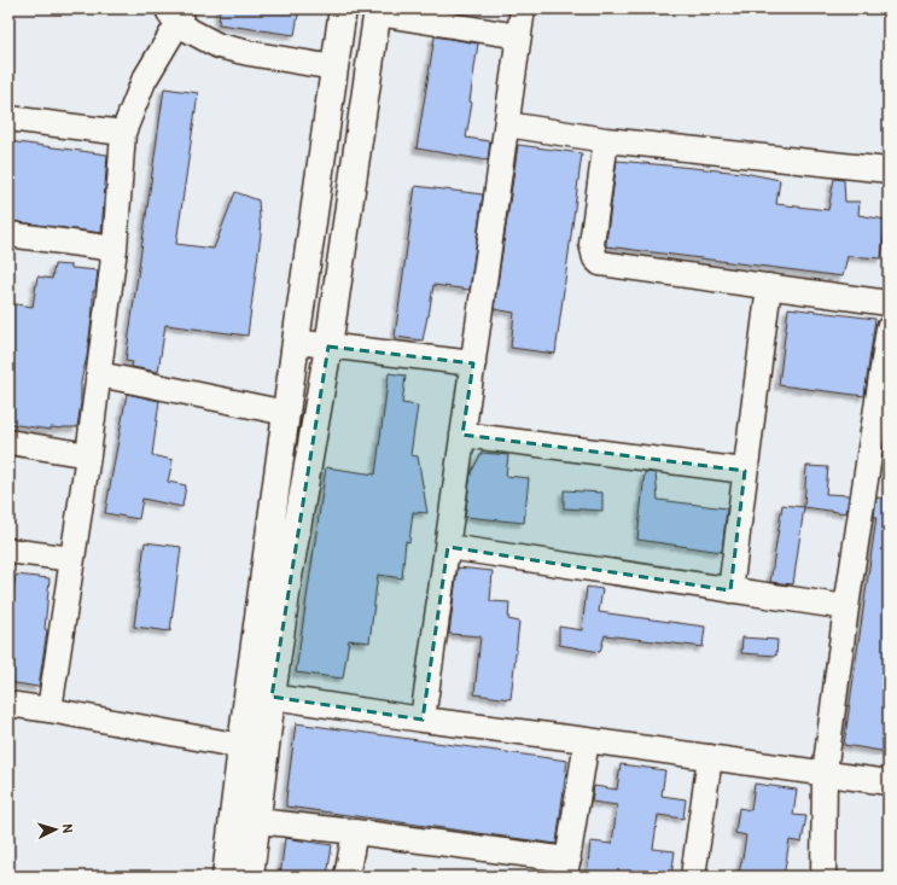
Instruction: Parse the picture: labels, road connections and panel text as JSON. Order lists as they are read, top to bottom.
{
  "north": "right"
}
